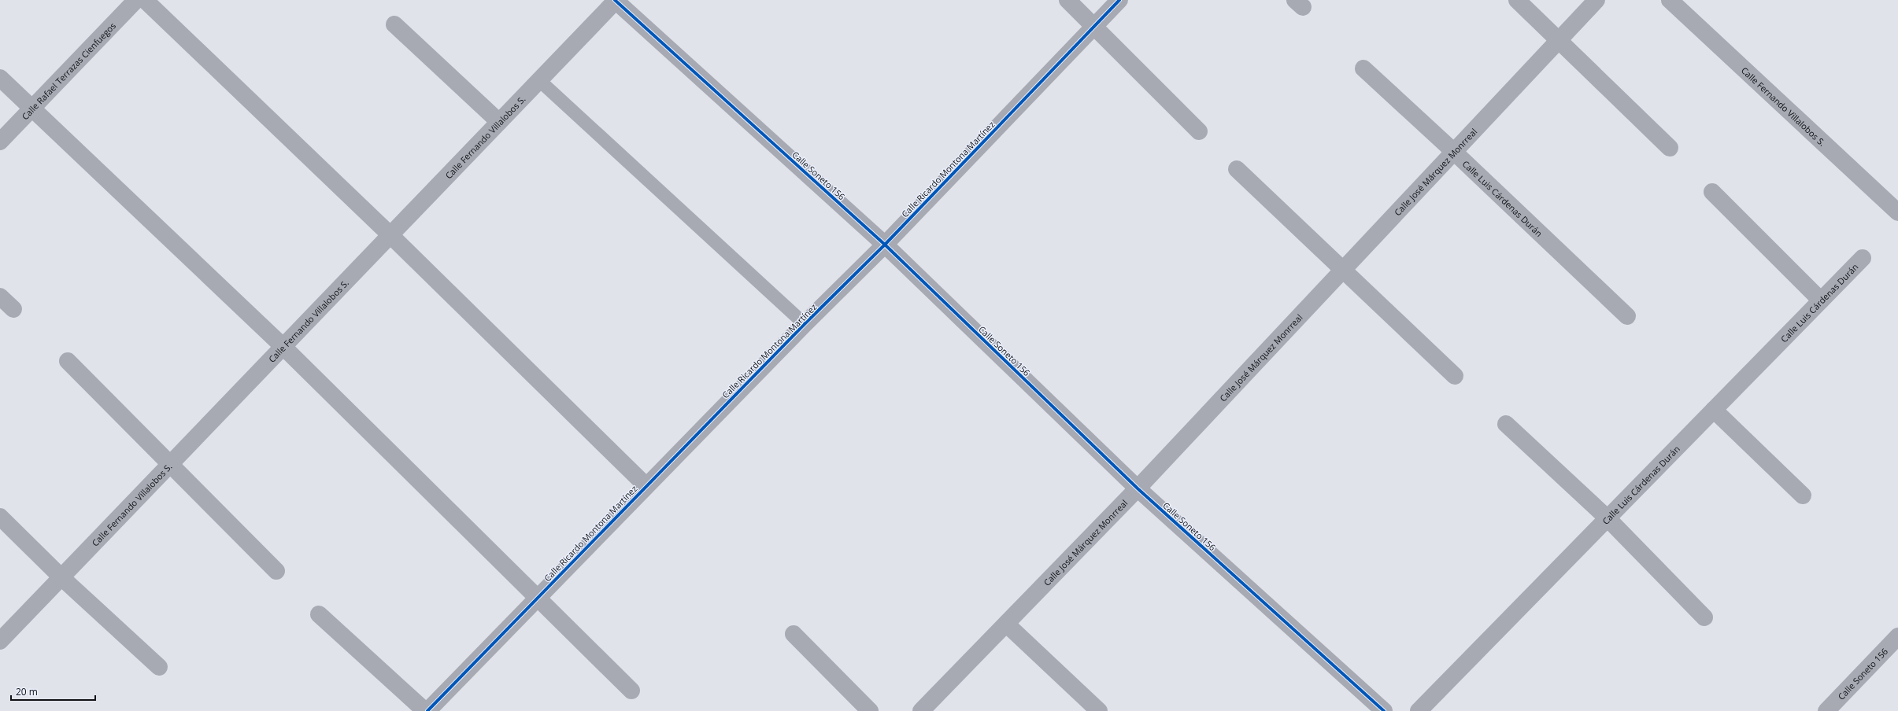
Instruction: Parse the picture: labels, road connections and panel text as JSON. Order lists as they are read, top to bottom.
{
  "streets": {
    "street": [
      "Calle Rafael Terrazas Cienfuegos",
      "Calle Fernando Villalobos S.",
      "Calle Ricardo Montona Martínez",
      "Calle José Márquez Monrreal",
      "Calle Soneto 156",
      "Calle Luis Cárdenas Durán"
    ]
  },
  "crossings": [
    ["Calle Fernando Villalobos S.", "Calle Soneto 156"],
    ["Calle Ricardo Montona Martínez", "Calle Soneto 156"],
    ["Calle José Márquez Monrreal", "Calle Soneto 156"],
    ["Calle José Márquez Monrreal", "Calle Luis Cárdenas Durán"]
  ],
  "scale_bar": "20 m"
}
